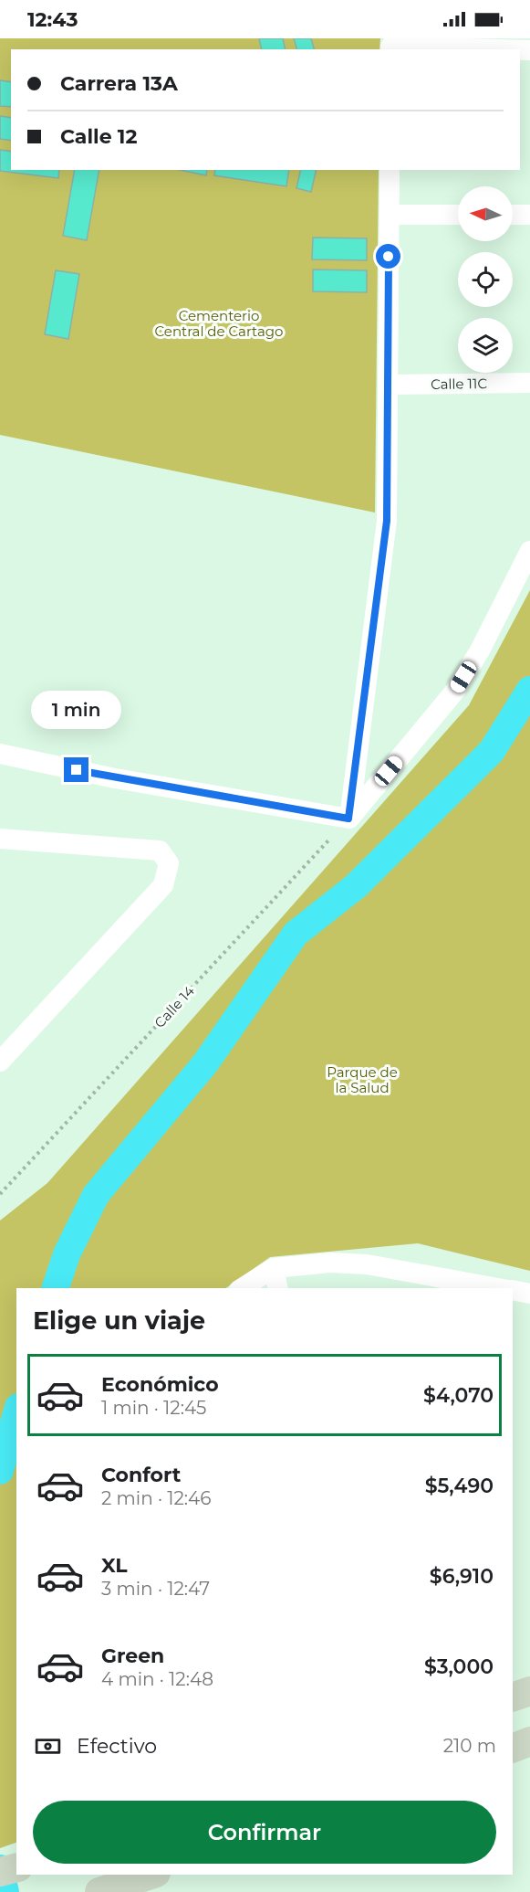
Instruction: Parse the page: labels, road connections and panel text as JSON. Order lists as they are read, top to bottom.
{
  "streets": {
    "street": ["Calle 11C"],
    "path": ["Calle 14"]
  },
  "parks": ["Cementerio Central de Cartago", "Parque de la Salud"],
  "north": "left",
  "page": {
    "status": "12:43",
    "banner": ["Carrera 13A", "Calle 12"],
    "bubble": "1 min",
    "heading": "Elige un viaje",
    "list": [
      {
        "name": "Económico",
        "note": "1 min · 12:45",
        "value": "$4,070"
      },
      {
        "name": "Confort",
        "note": "2 min · 12:46",
        "value": "$5,490"
      },
      {
        "name": "XL",
        "note": "3 min · 12:47",
        "value": "$6,910"
      },
      {
        "name": "Green",
        "note": "4 min · 12:48",
        "value": "$3,000"
      }
    ],
    "pay": ["Efectivo", "210 m"],
    "buttons": "Confirmar"
  }
}
